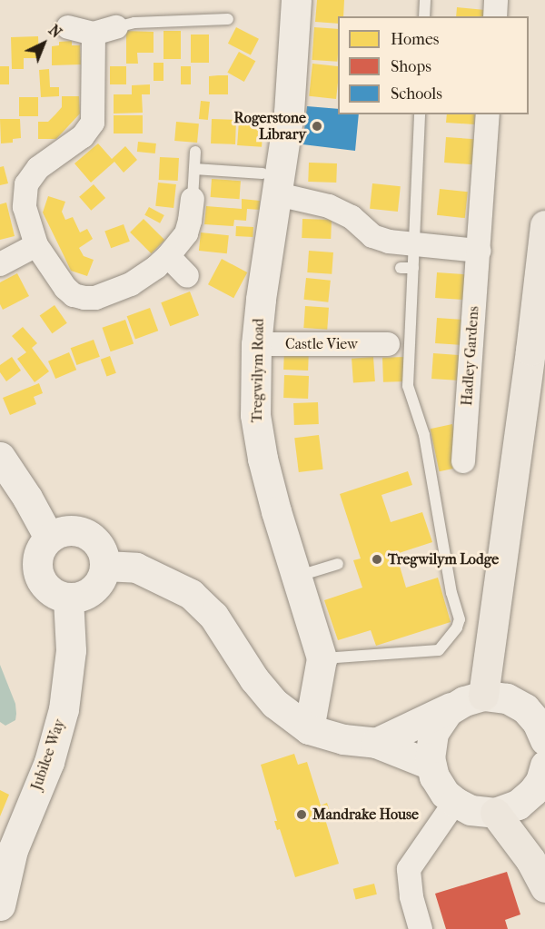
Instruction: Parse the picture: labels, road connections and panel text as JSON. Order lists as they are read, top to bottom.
{
  "streets": {
    "street": [
      "Castle View",
      "Hadley Gardens",
      "Tregwilym Road",
      "Jubilee Way"
    ]
  },
  "crossings": [
    ["Castle View", "Tregwilym Road"]
  ],
  "places": ["Rogerstone Library", "Tregwilym Lodge", "Mandrake House"],
  "legend": ["Homes", "Shops", "Schools"],
  "north": "top right"
}
